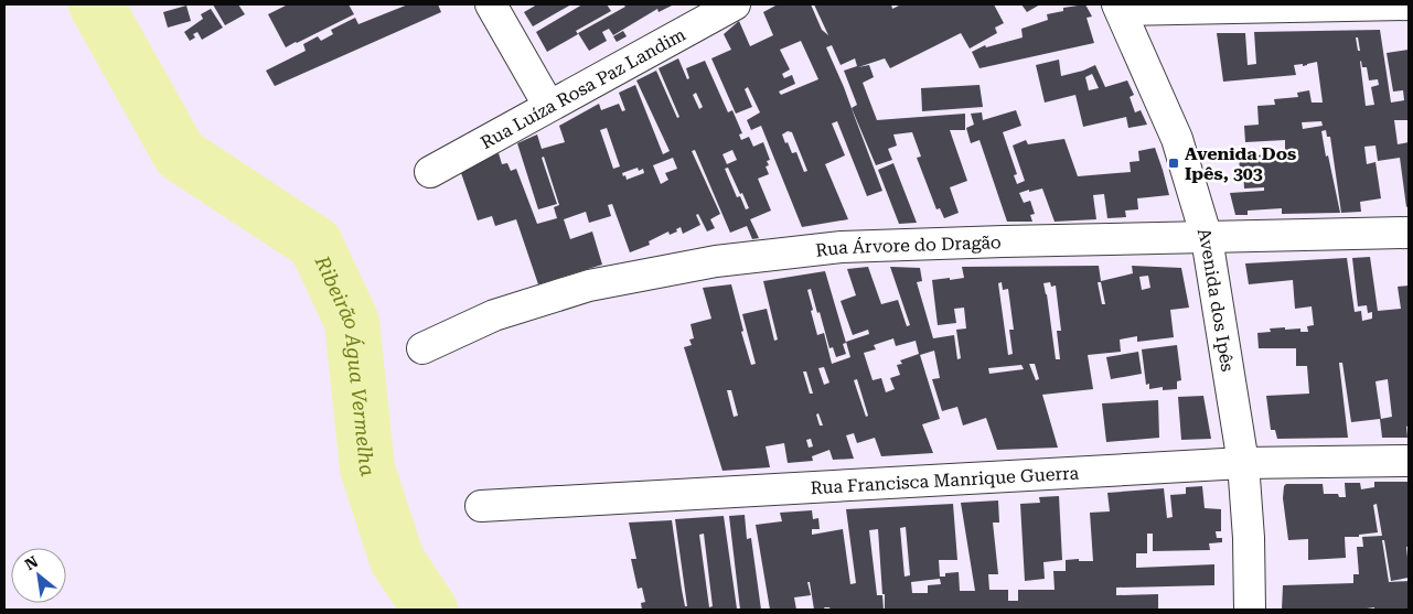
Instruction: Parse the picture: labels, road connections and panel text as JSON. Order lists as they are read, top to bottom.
{
  "streets": {
    "street": [
      "Rua Luíza Rosa Paz Landim",
      "Rua Árvore do Dragão",
      "Avenida dos Ipês",
      "Rua Francisca Manrique Guerra"
    ]
  },
  "crossings": [
    ["Rua Árvore do Dragão", "Avenida dos Ipês"],
    ["Avenida dos Ipês", "Rua Francisca Manrique Guerra"]
  ],
  "water": ["Ribeirão Água Vermelha"],
  "places": {
    "transit": ["Avenida Dos Ipês, 303"]
  },
  "north": "top left"
}
